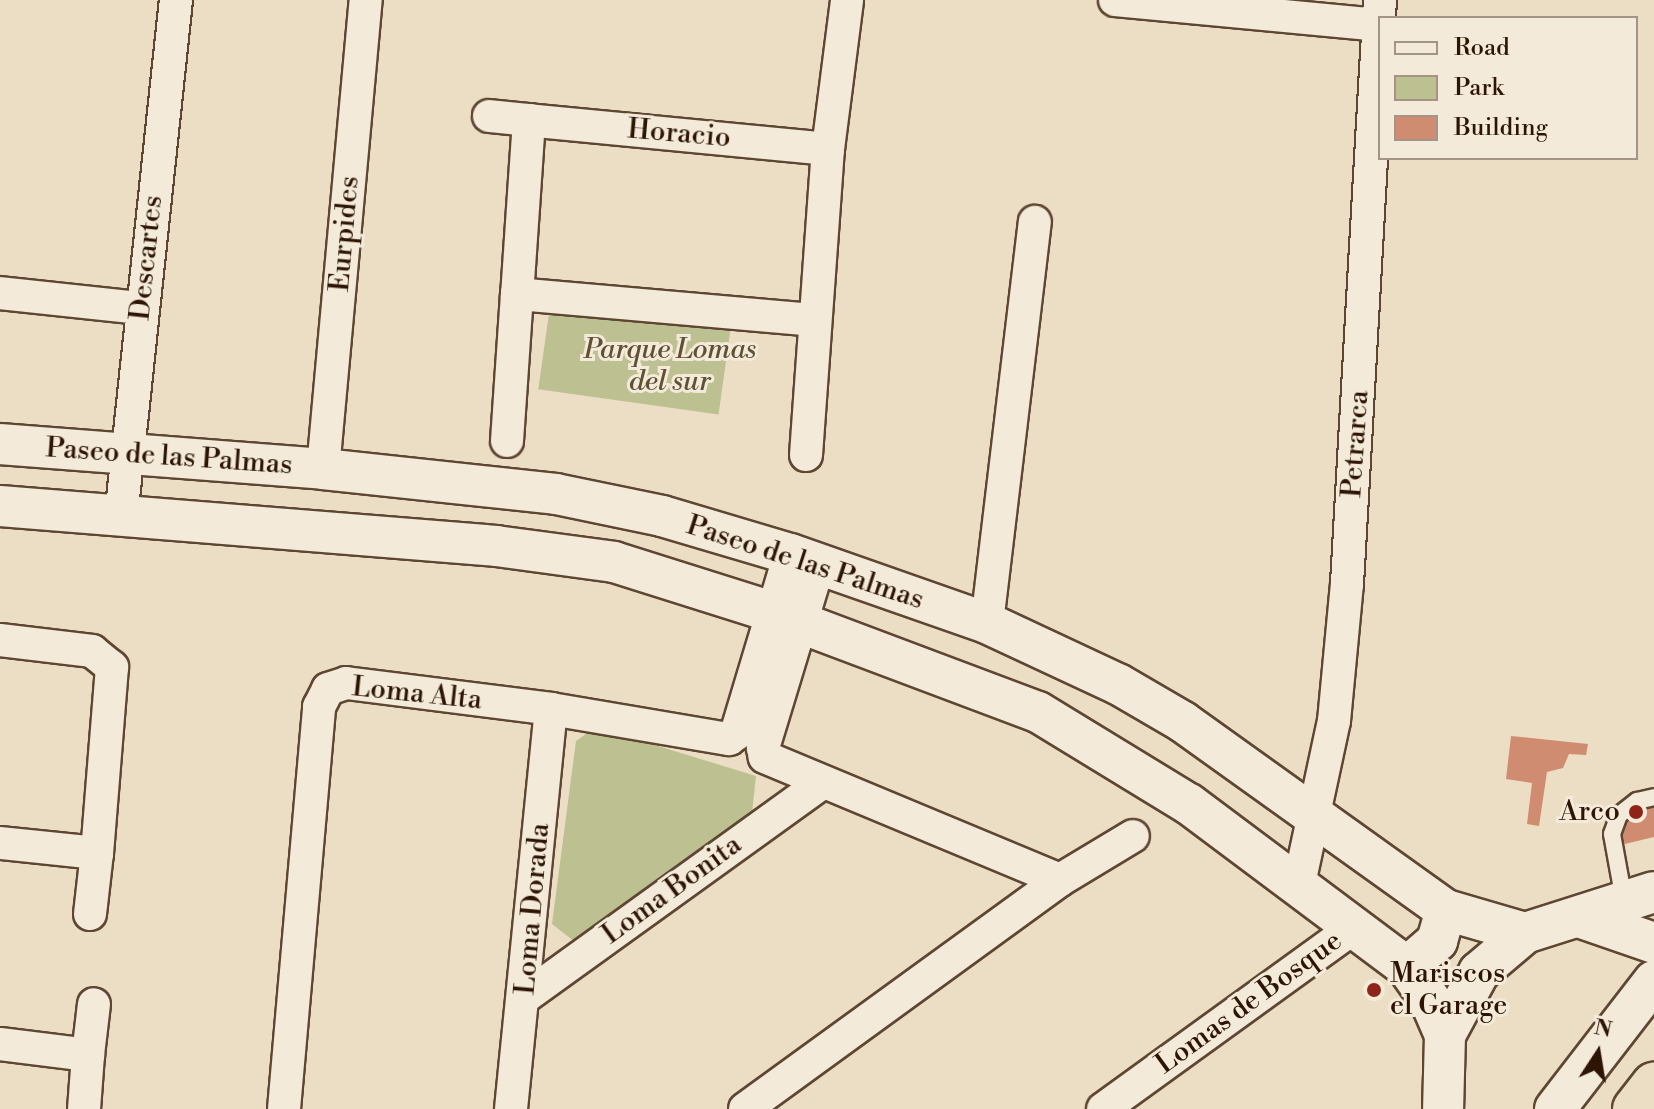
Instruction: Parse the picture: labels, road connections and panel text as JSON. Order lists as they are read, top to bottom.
{
  "streets": {
    "street": [
      "Horacio",
      "Eurpides",
      "Descartes",
      "Petrarca",
      "Paseo de las Palmas",
      "Loma Alta",
      "Loma Bonita",
      "Loma Dorada",
      "Lomas de Bosque"
    ]
  },
  "crossings": [
    ["Eurpides", "Paseo de las Palmas"],
    ["Descartes", "Paseo de las Palmas"],
    ["Petrarca", "Paseo de las Palmas"],
    ["Paseo de las Palmas", "Loma Alta"],
    ["Paseo de las Palmas", "Lomas de Bosque"],
    ["Loma Alta", "Loma Bonita"],
    ["Loma Alta", "Loma Dorada"],
    ["Loma Bonita", "Loma Dorada"]
  ],
  "parks": ["Parque Lomas del sur"],
  "places": ["Arco", "Mariscos el Garage"],
  "legend": ["Road", "Park", "Building"],
  "north": "top"
}
